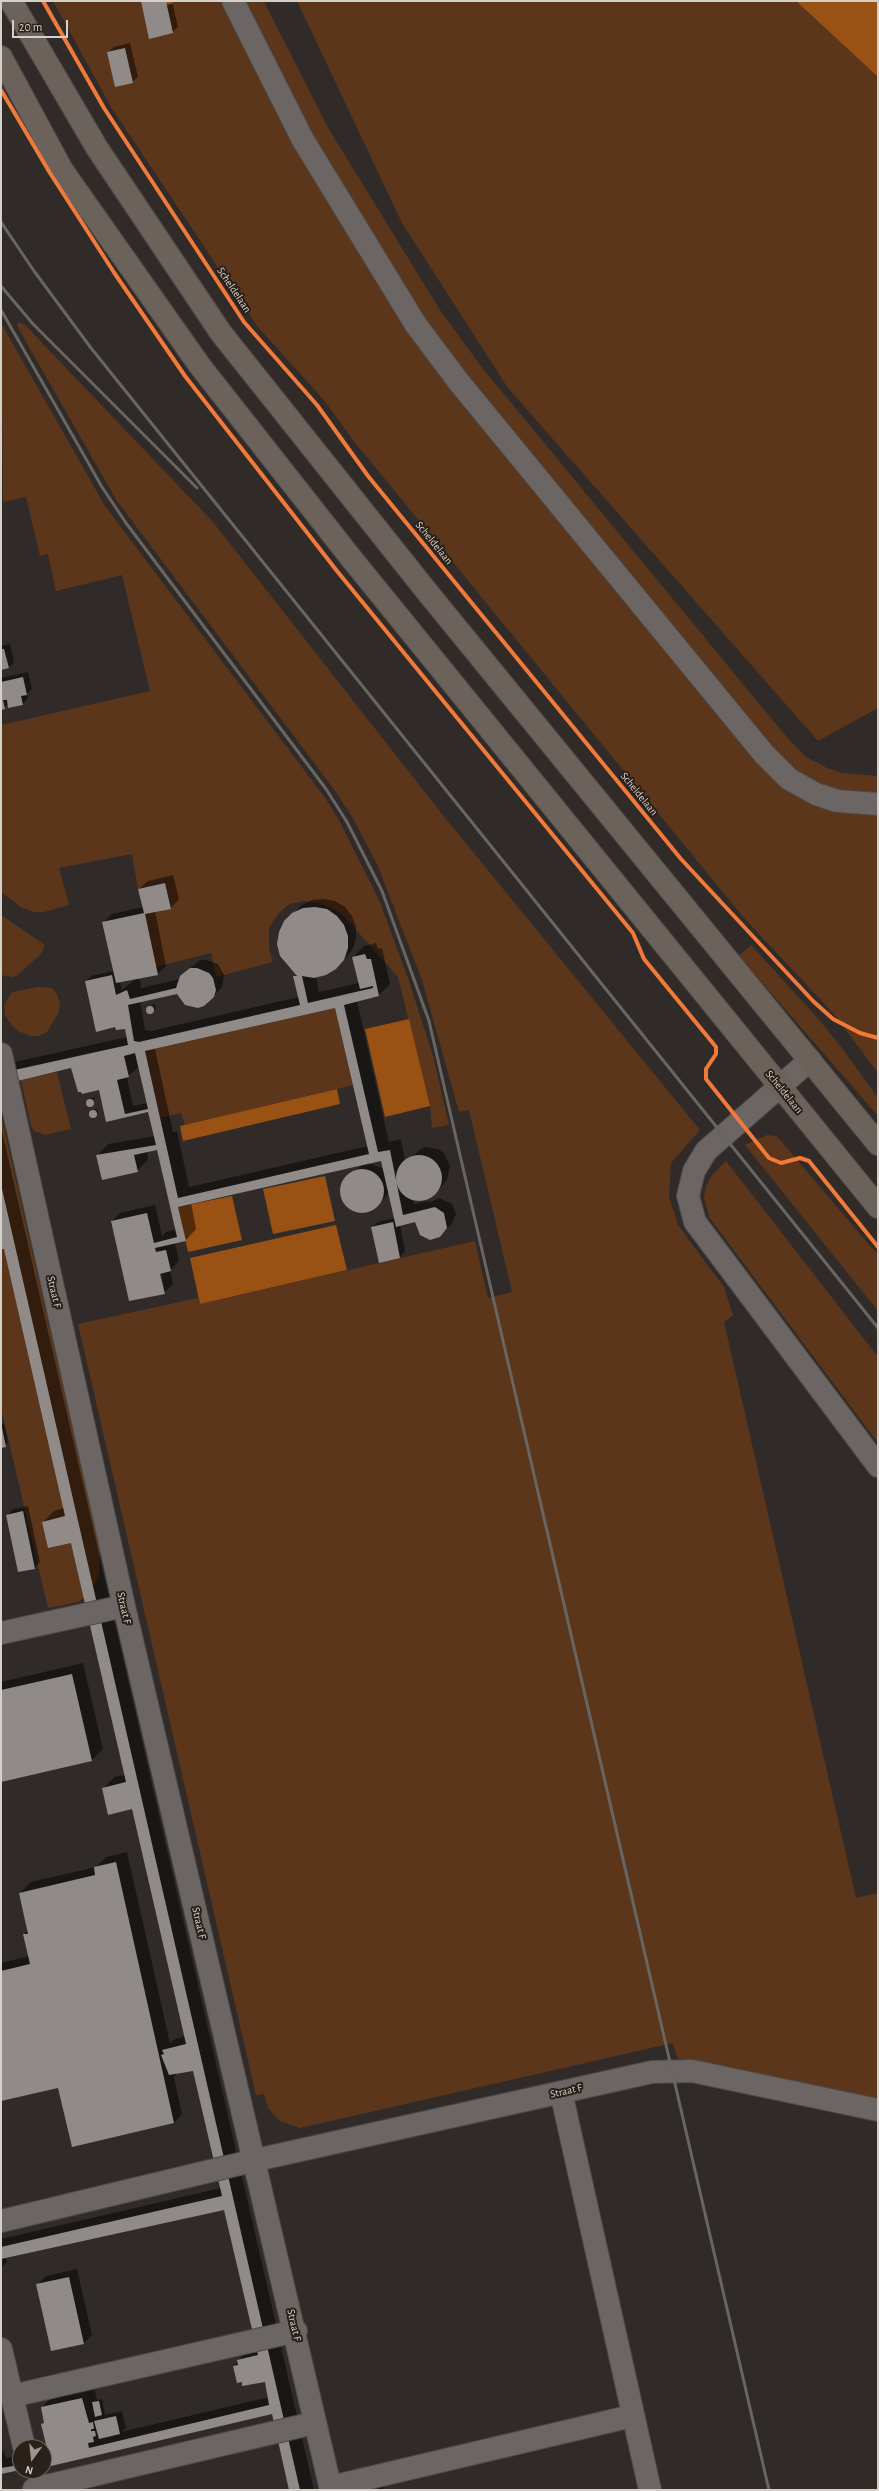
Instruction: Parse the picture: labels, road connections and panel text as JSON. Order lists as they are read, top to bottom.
{
  "streets": {
    "main road": ["Scheldelaan"],
    "street": ["Straat F"]
  },
  "scale_bar": "20 m",
  "north": "bottom"
}
